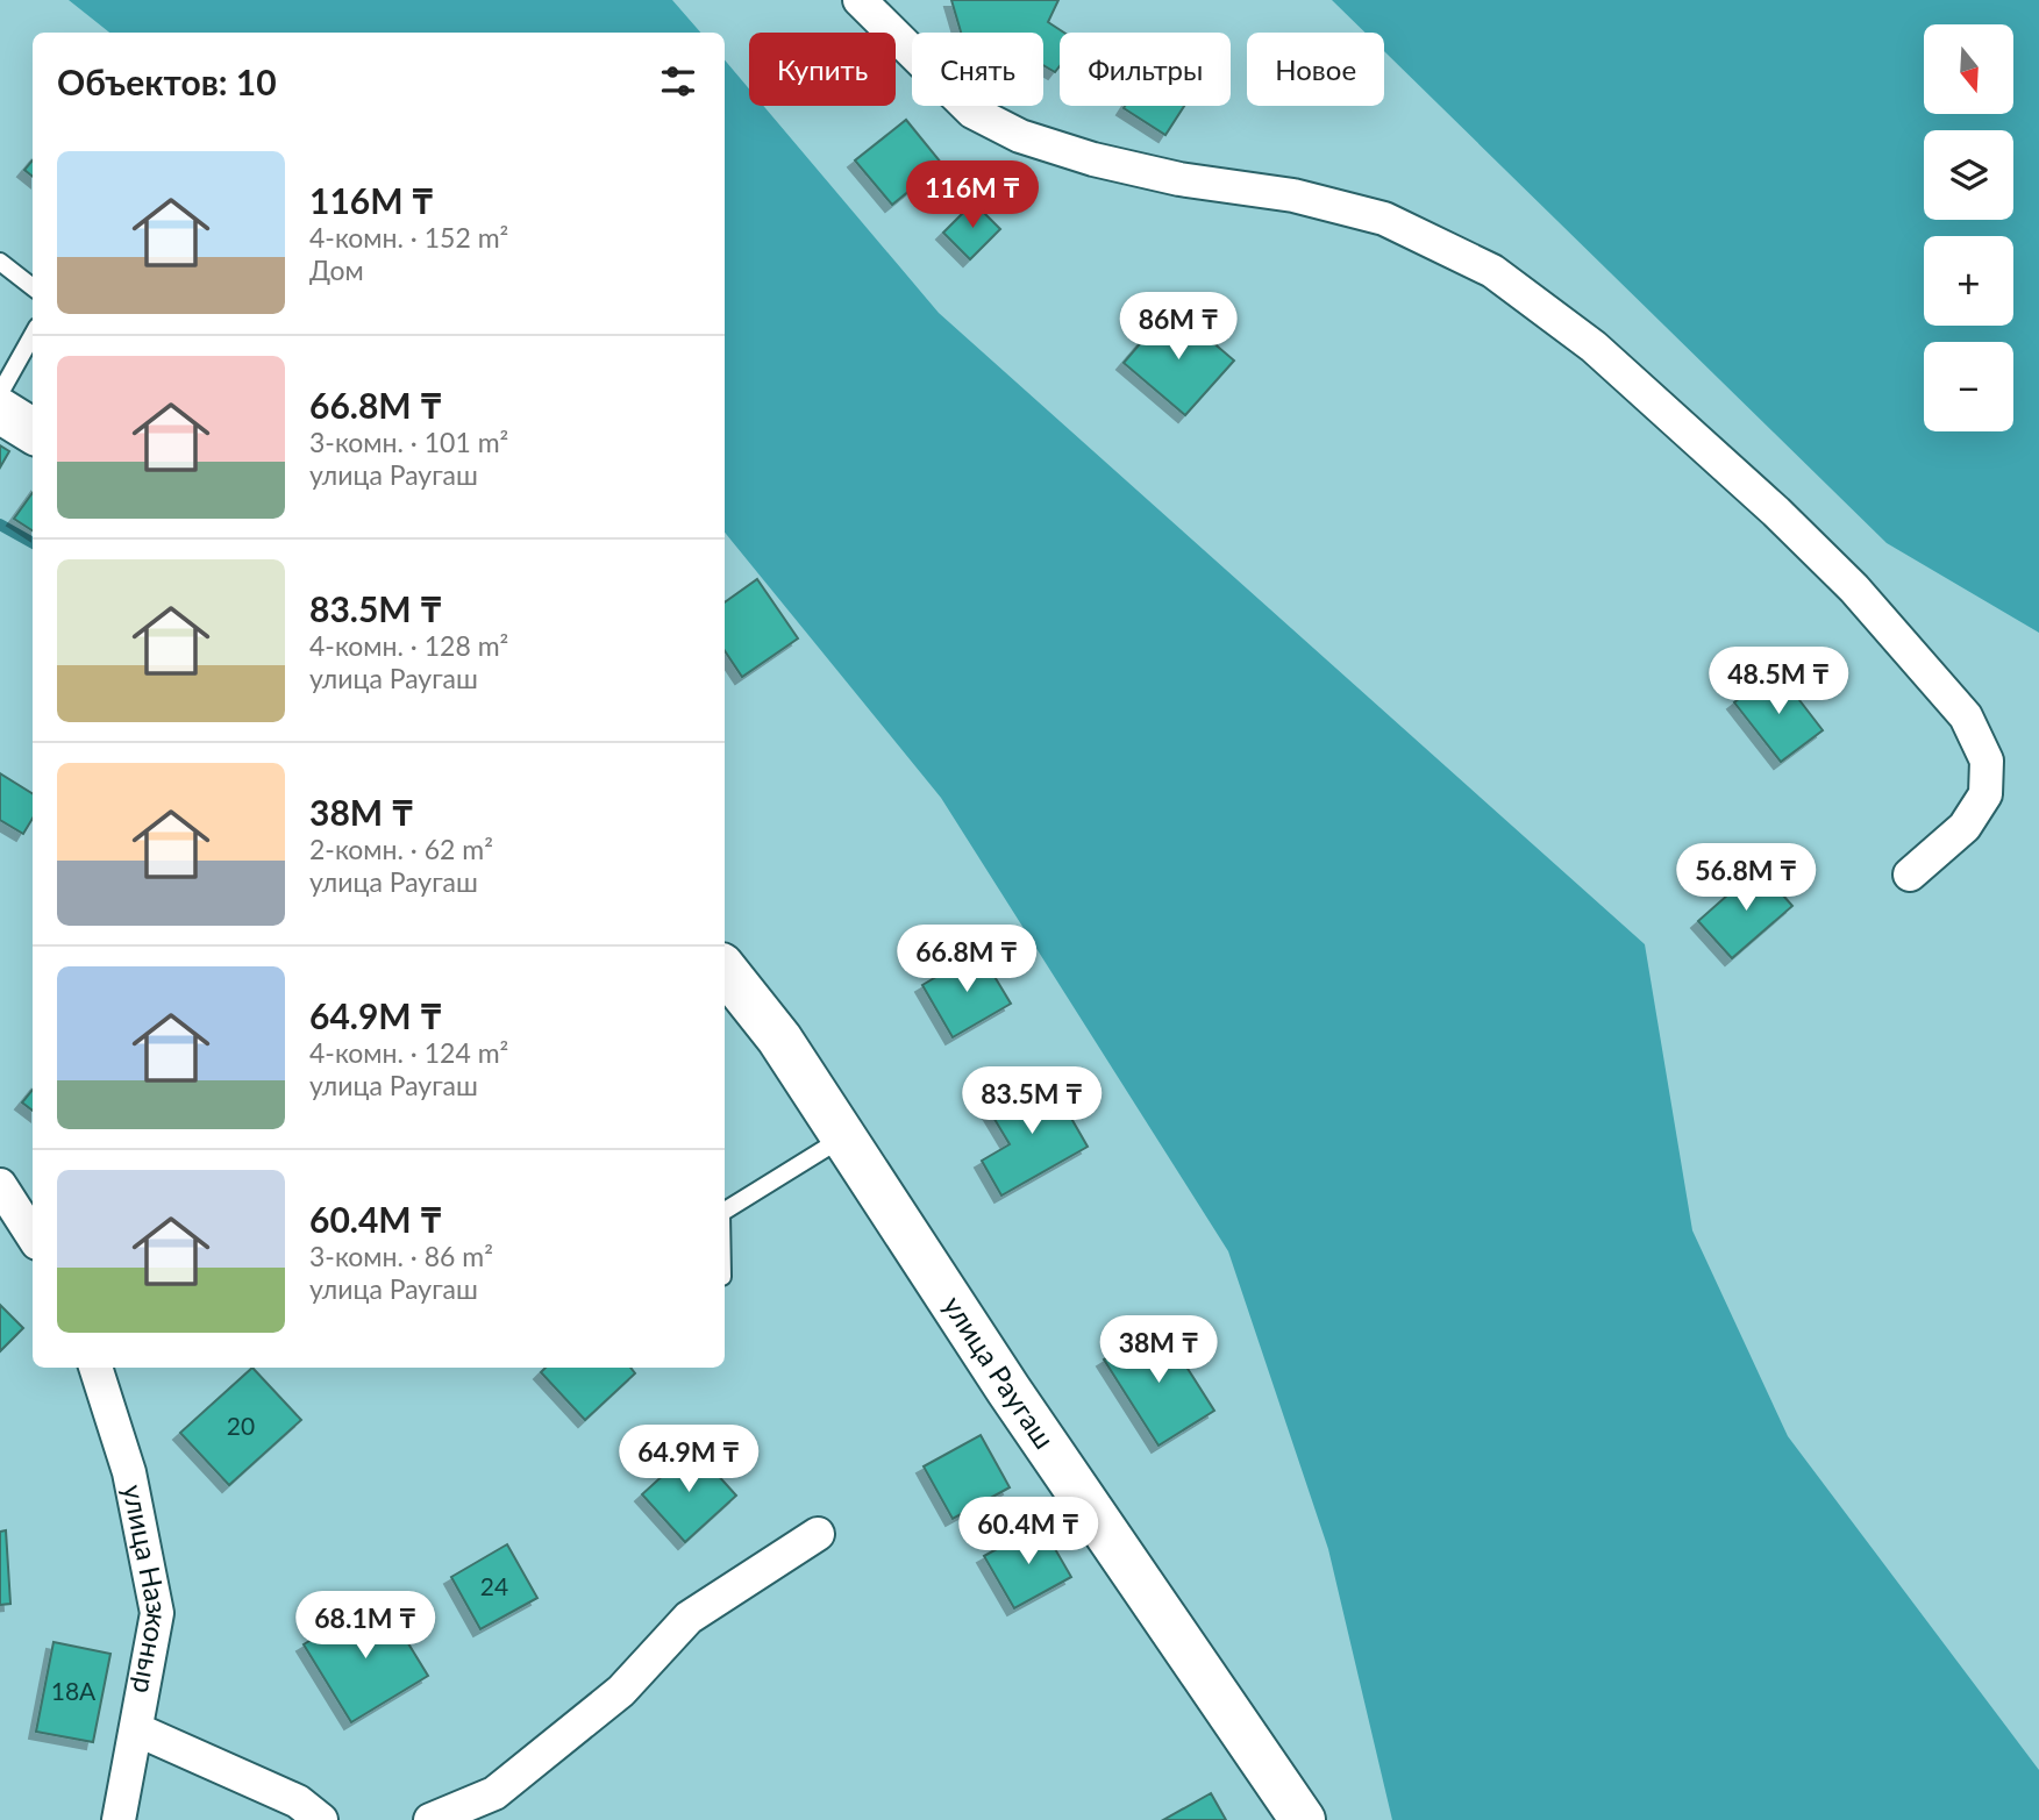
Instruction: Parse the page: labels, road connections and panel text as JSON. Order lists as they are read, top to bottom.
{
  "streets": {
    "street": ["улица Раугаш", "улица Назконыр"]
  },
  "house_numbers": ["20", "24", "18А"],
  "north": "bottom",
  "page": {
    "map_buttons": ["+", "−"],
    "chip": [
      "Купить",
      "Снять",
      "Фильтры",
      "Новое"
    ],
    "heading": "Объектов: 10",
    "list": [
      {
        "name": "116M ₸",
        "note": "4-комн. · 152 m² · Дом"
      },
      {
        "name": "66.8M ₸",
        "note": "3-комн. · 101 m² · улица Раугаш"
      },
      {
        "name": "83.5M ₸",
        "note": "4-комн. · 128 m² · улица Раугаш"
      },
      {
        "name": "38M ₸",
        "note": "2-комн. · 62 m² · улица Раугаш"
      },
      {
        "name": "64.9M ₸",
        "note": "4-комн. · 124 m² · улица Раугаш"
      },
      {
        "name": "60.4M ₸",
        "note": "3-комн. · 86 m² · улица Раугаш"
      }
    ],
    "price": [
      "116M ₸",
      "86M ₸",
      "48.5M ₸",
      "56.8M ₸",
      "66.8M ₸",
      "83.5M ₸",
      "38M ₸",
      "64.9M ₸",
      "60.4M ₸",
      "68.1M ₸"
    ]
  }
}
